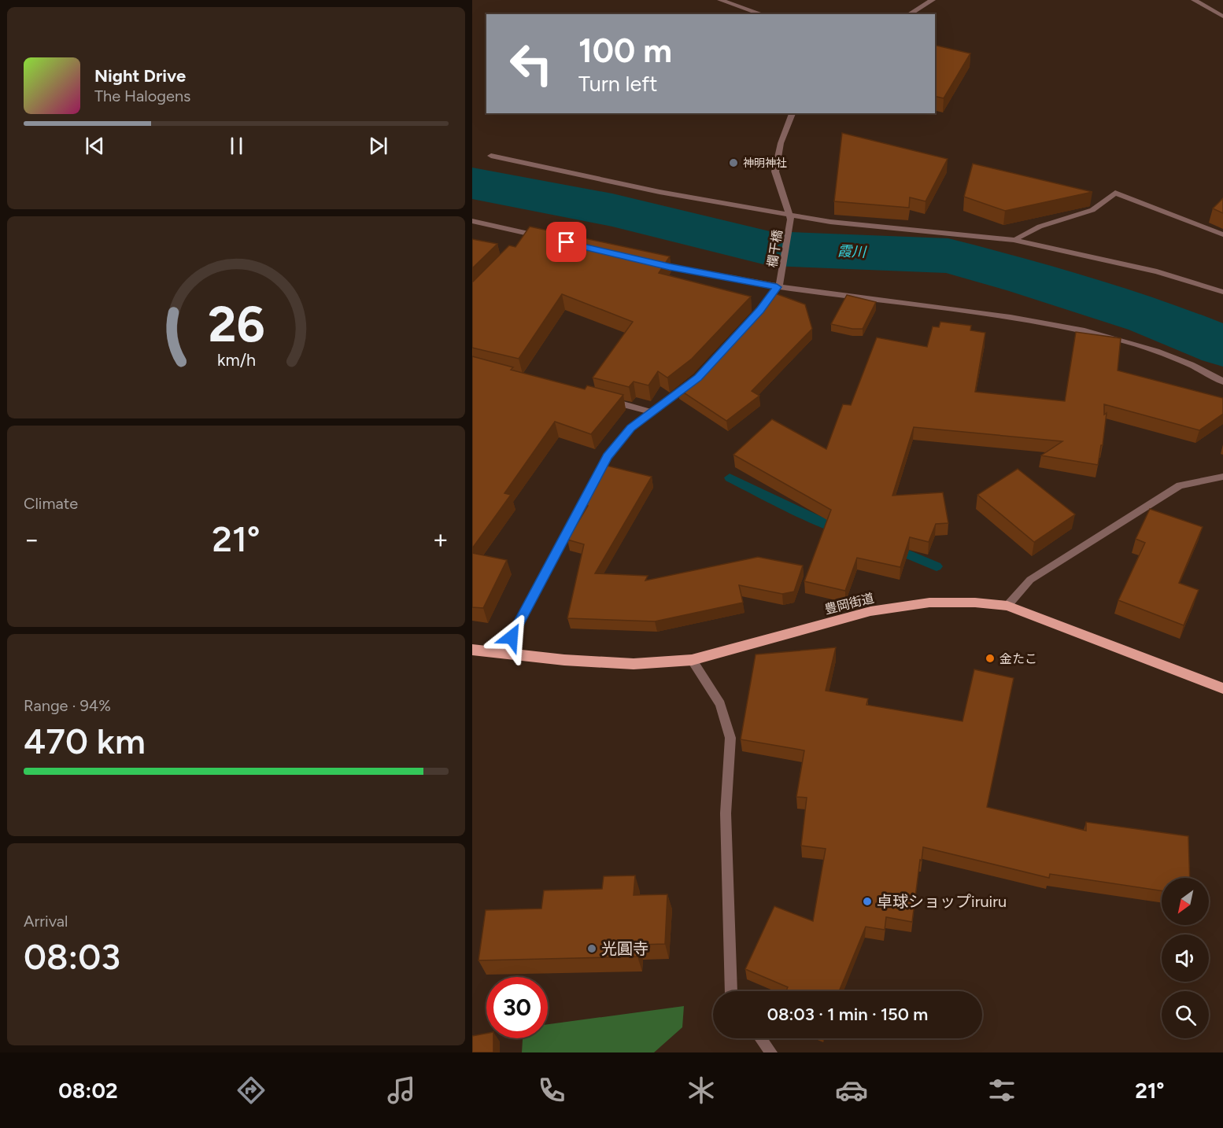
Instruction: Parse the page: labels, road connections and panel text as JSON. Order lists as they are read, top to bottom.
{
  "streets": {
    "main road": ["豊岡街道"],
    "street": ["欄干橋"]
  },
  "water": ["霞川"],
  "places": [
    "神明神社",
    "金たこ",
    "卓球ショップiruiru",
    "光圓寺"
  ],
  "north": "bottom left",
  "page": {
    "turn": ["100 m", "Turn left"],
    "song": ["Night Drive", "The Halogens"],
    "tile": [
      "Climate",
      ["Range · 94%", "470 km"],
      ["Arrival", "08:03"]
    ],
    "heat": ["−", "21°", "+"],
    "limit": "30",
    "trip": "08:03 · 1 min · 150 m",
    "tabs": ["08:02", "21°"],
    "gauge": ["26", "km/h"]
  }
}
